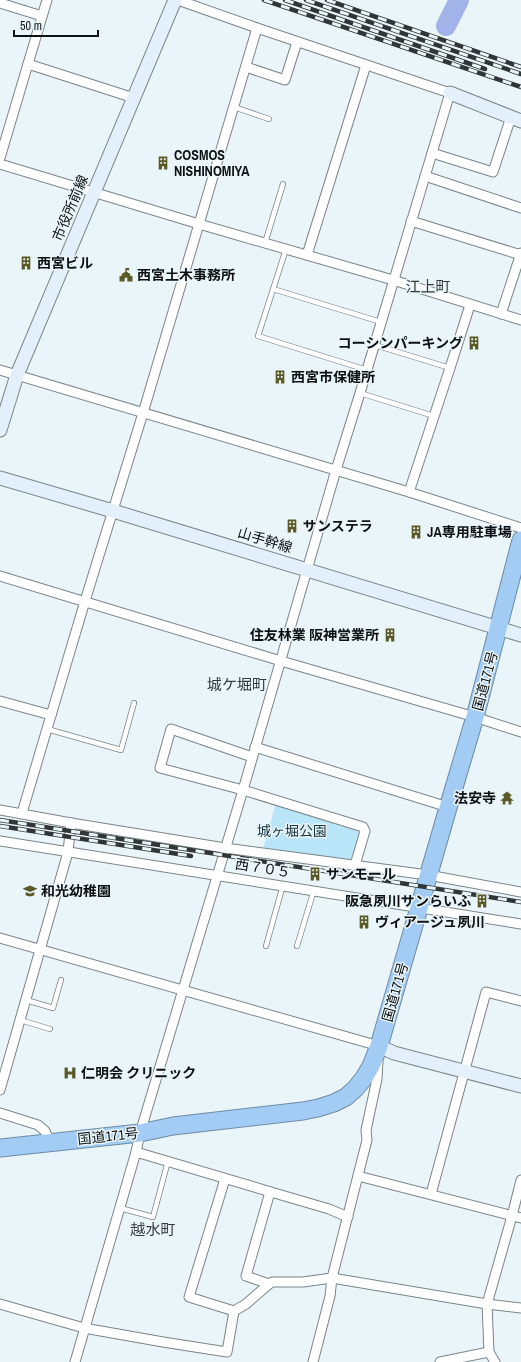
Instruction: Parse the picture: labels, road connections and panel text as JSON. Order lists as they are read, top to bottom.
{
  "streets": {
    "highway": ["国道171号"],
    "street": ["市役所前線", "山手幹線", "西７０５"]
  },
  "crossings": [
    ["山手幹線", "国道171号"],
    ["国道171号", "西７０５"]
  ],
  "districts": ["江上町", "城ケ堀町", "越水町"],
  "parks": ["城ヶ堀公園"],
  "places": {
    "building": [
      "COSMOS NISHINOMIYA",
      "西宮ビル",
      "コーシンパーキング",
      "西宮市保健所",
      "サンステラ",
      "JA専用駐車場",
      "住友林業 阪神営業所",
      "サンモール",
      "阪急夙川サンらいふ",
      "ヴィアージュ夙川"
    ],
    "public building": ["西宮土木事務所"],
    "temple": ["法安寺"],
    "school or university": ["和光幼稚園"],
    "hospital": ["仁明会 クリニック"]
  },
  "scale_bar": "50 m"
}
